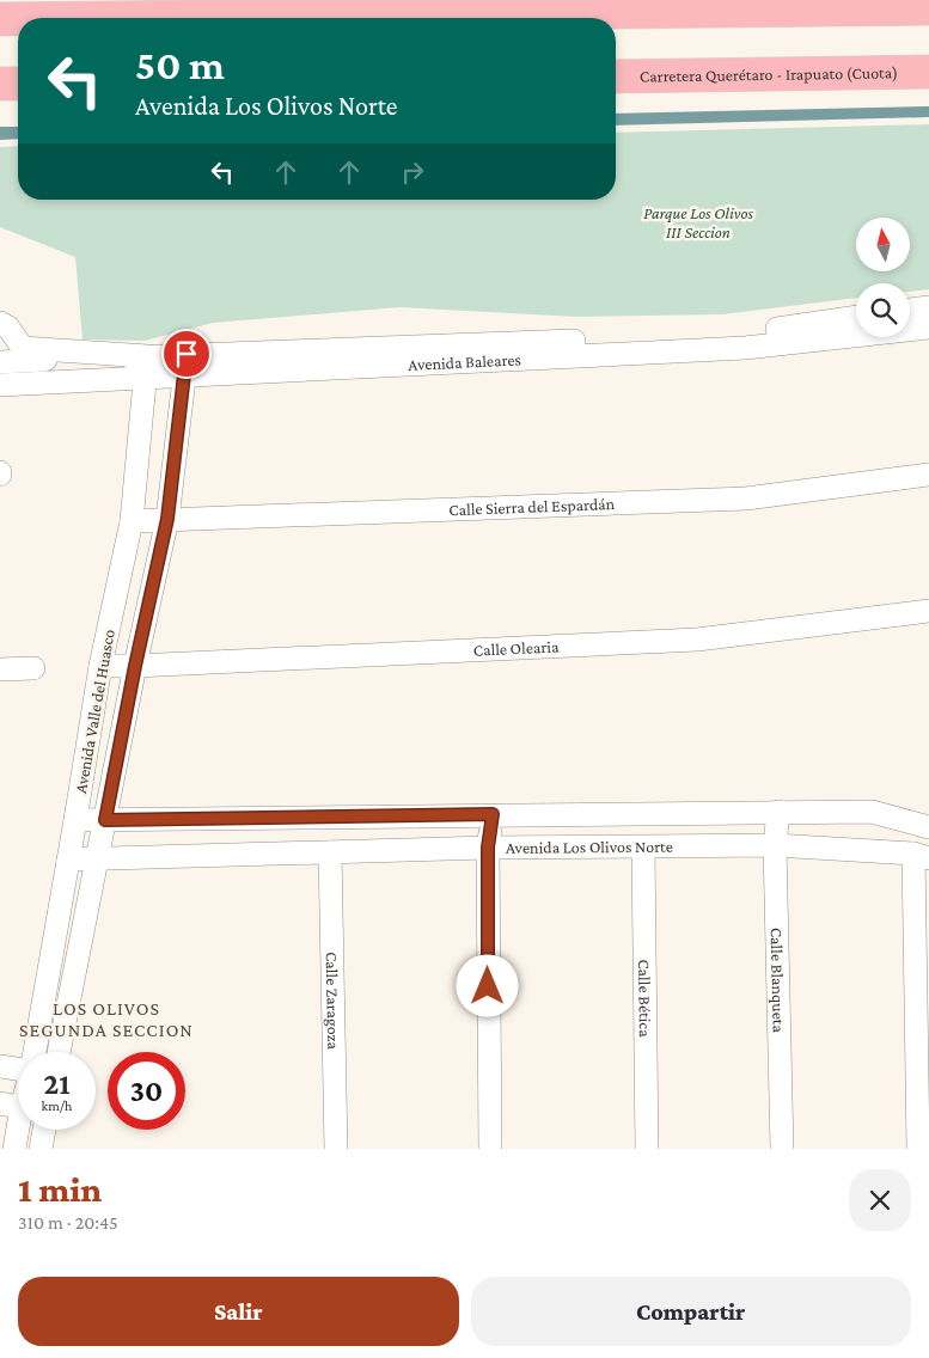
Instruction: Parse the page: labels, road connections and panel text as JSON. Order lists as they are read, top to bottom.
{
  "streets": {
    "highway": ["Carretera Querétaro - Irapuato (Cuota)"],
    "street": [
      "Avenida Baleares",
      "Calle Sierra del Espardán",
      "Calle Olearia",
      "Avenida Valle del Huasco",
      "Avenida Los Olivos Norte",
      "Calle Blanqueta",
      "Calle Bética",
      "Calle Zaragoza"
    ]
  },
  "crossings": [
    ["Avenida Baleares", "Avenida Valle del Huasco"],
    ["Calle Sierra del Espardán", "Avenida Valle del Huasco"],
    ["Calle Olearia", "Avenida Valle del Huasco"],
    ["Avenida Valle del Huasco", "Avenida Los Olivos Norte"],
    ["Avenida Los Olivos Norte", "Calle Blanqueta"],
    ["Avenida Los Olivos Norte", "Calle Bética"],
    ["Avenida Los Olivos Norte", "Calle Zaragoza"]
  ],
  "districts": ["LOS OLIVOS SEGUNDA SECCION"],
  "parks": ["Parque Los Olivos III Seccion"],
  "north": "top",
  "page": {
    "turn": ["50 m", "Avenida Los Olivos Norte"],
    "speed": "21 km/h",
    "limit": "30",
    "heading": ["1 min", "310 m · 20:45"],
    "buttons": ["Salir", "Compartir"]
  }
}
